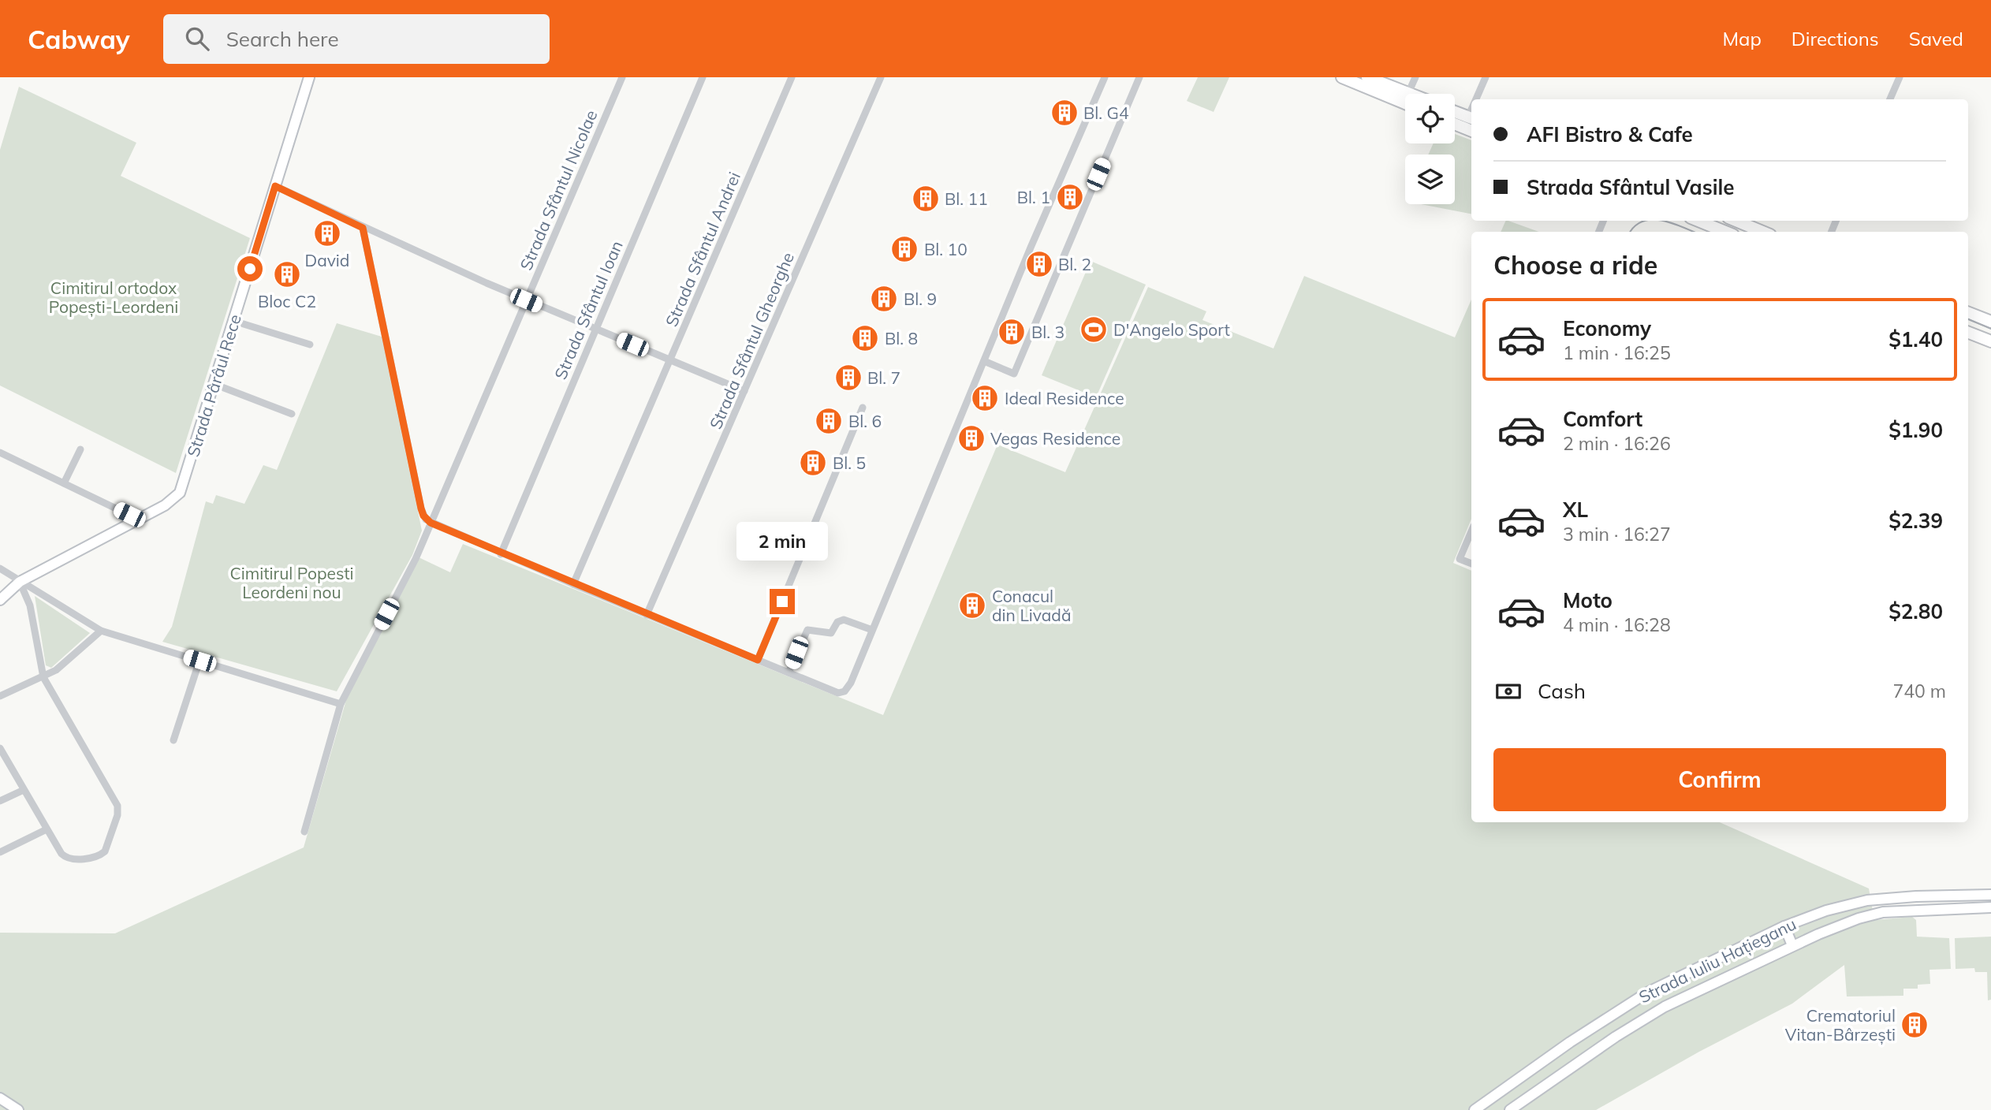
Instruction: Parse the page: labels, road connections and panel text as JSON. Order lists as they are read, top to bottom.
{
  "streets": {
    "main road": ["Strada Pârâul Rece", "Strada Iuliu Hațieganu"],
    "street": [
      "Strada Sfântul Nicolae",
      "Strada Sfântul Andrei",
      "Strada Sfântul Ioan",
      "Strada Sfântul Gheorghe"
    ]
  },
  "parks": ["Cimitirul ortodox Popești-Leordeni", "Cimitirul Popesti Leordeni nou"],
  "places": {
    "building": [
      "Bl. G4",
      "Bl. 1",
      "Bl. 11",
      "David",
      "Bl. 10",
      "Bl. 2",
      "Bloc C2",
      "Bl. 9",
      "Bl. 3",
      "Bl. 8",
      "Bl. 7",
      "Ideal Residence",
      "Bl. 6",
      "Vegas Residence",
      "Bl. 5",
      "Conacul din Livadă",
      "Crematoriul Vitan-Bârzești"
    ],
    "sports": ["D'Angelo Sport"]
  },
  "page": {
    "header": "Cabway",
    "search": "Search here",
    "nav": ["Map", "Directions", "Saved"],
    "banner": ["AFI Bistro & Cafe", "Strada Sfântul Vasile"],
    "heading": "Choose a ride",
    "list": [
      {
        "name": "Economy",
        "note": "1 min · 16:25",
        "value": "$1.40"
      },
      {
        "name": "Comfort",
        "note": "2 min · 16:26",
        "value": "$1.90"
      },
      {
        "name": "XL",
        "note": "3 min · 16:27",
        "value": "$2.39"
      },
      {
        "name": "Moto",
        "note": "4 min · 16:28",
        "value": "$2.80"
      }
    ],
    "bubble": "2 min",
    "pay": ["Cash", "740 m"],
    "buttons": "Confirm"
  }
}
